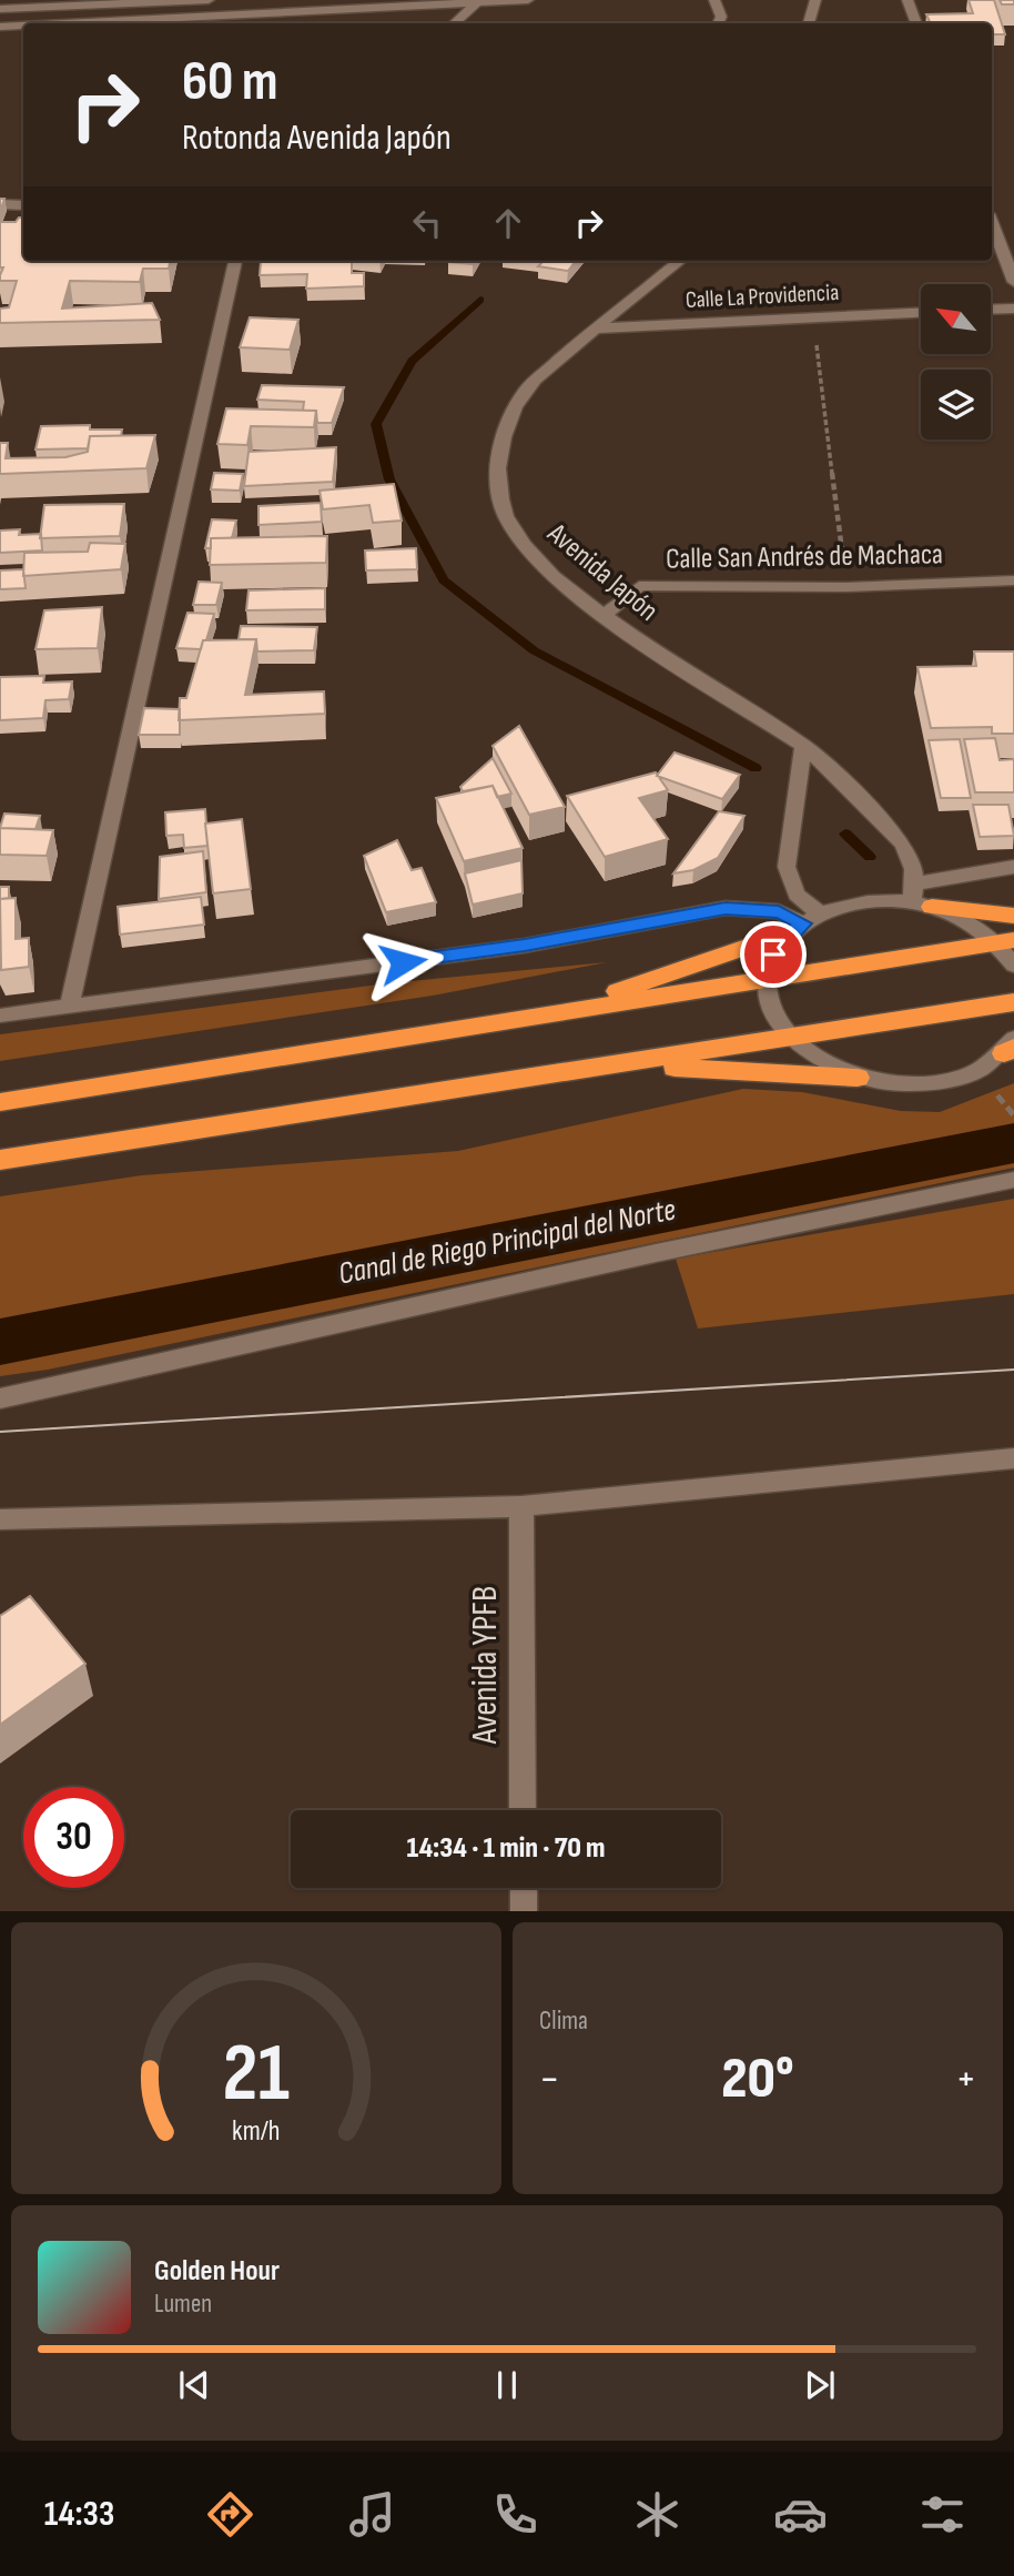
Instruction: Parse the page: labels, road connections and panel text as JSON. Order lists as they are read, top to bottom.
{
  "streets": {
    "street": [
      "Calle La Providencia",
      "Calle San Andrés de Machaca",
      "Avenida Japón",
      "Avenida YPFB"
    ]
  },
  "crossings": [
    ["Calle La Providencia", "Avenida Japón"],
    ["Calle San Andrés de Machaca", "Avenida Japón"]
  ],
  "water": ["Canal de Riego Principal del Norte"],
  "north": "top left",
  "page": {
    "turn": ["60 m", "Rotonda Avenida Japón"],
    "limit": "30",
    "trip": "14:34 · 1 min · 70 m",
    "tile": "Clima",
    "heat": ["−", "20°", "+"],
    "song": ["Golden Hour", "Lumen"],
    "tabs": "14:33",
    "gauge": ["21", "km/h"]
  }
}
